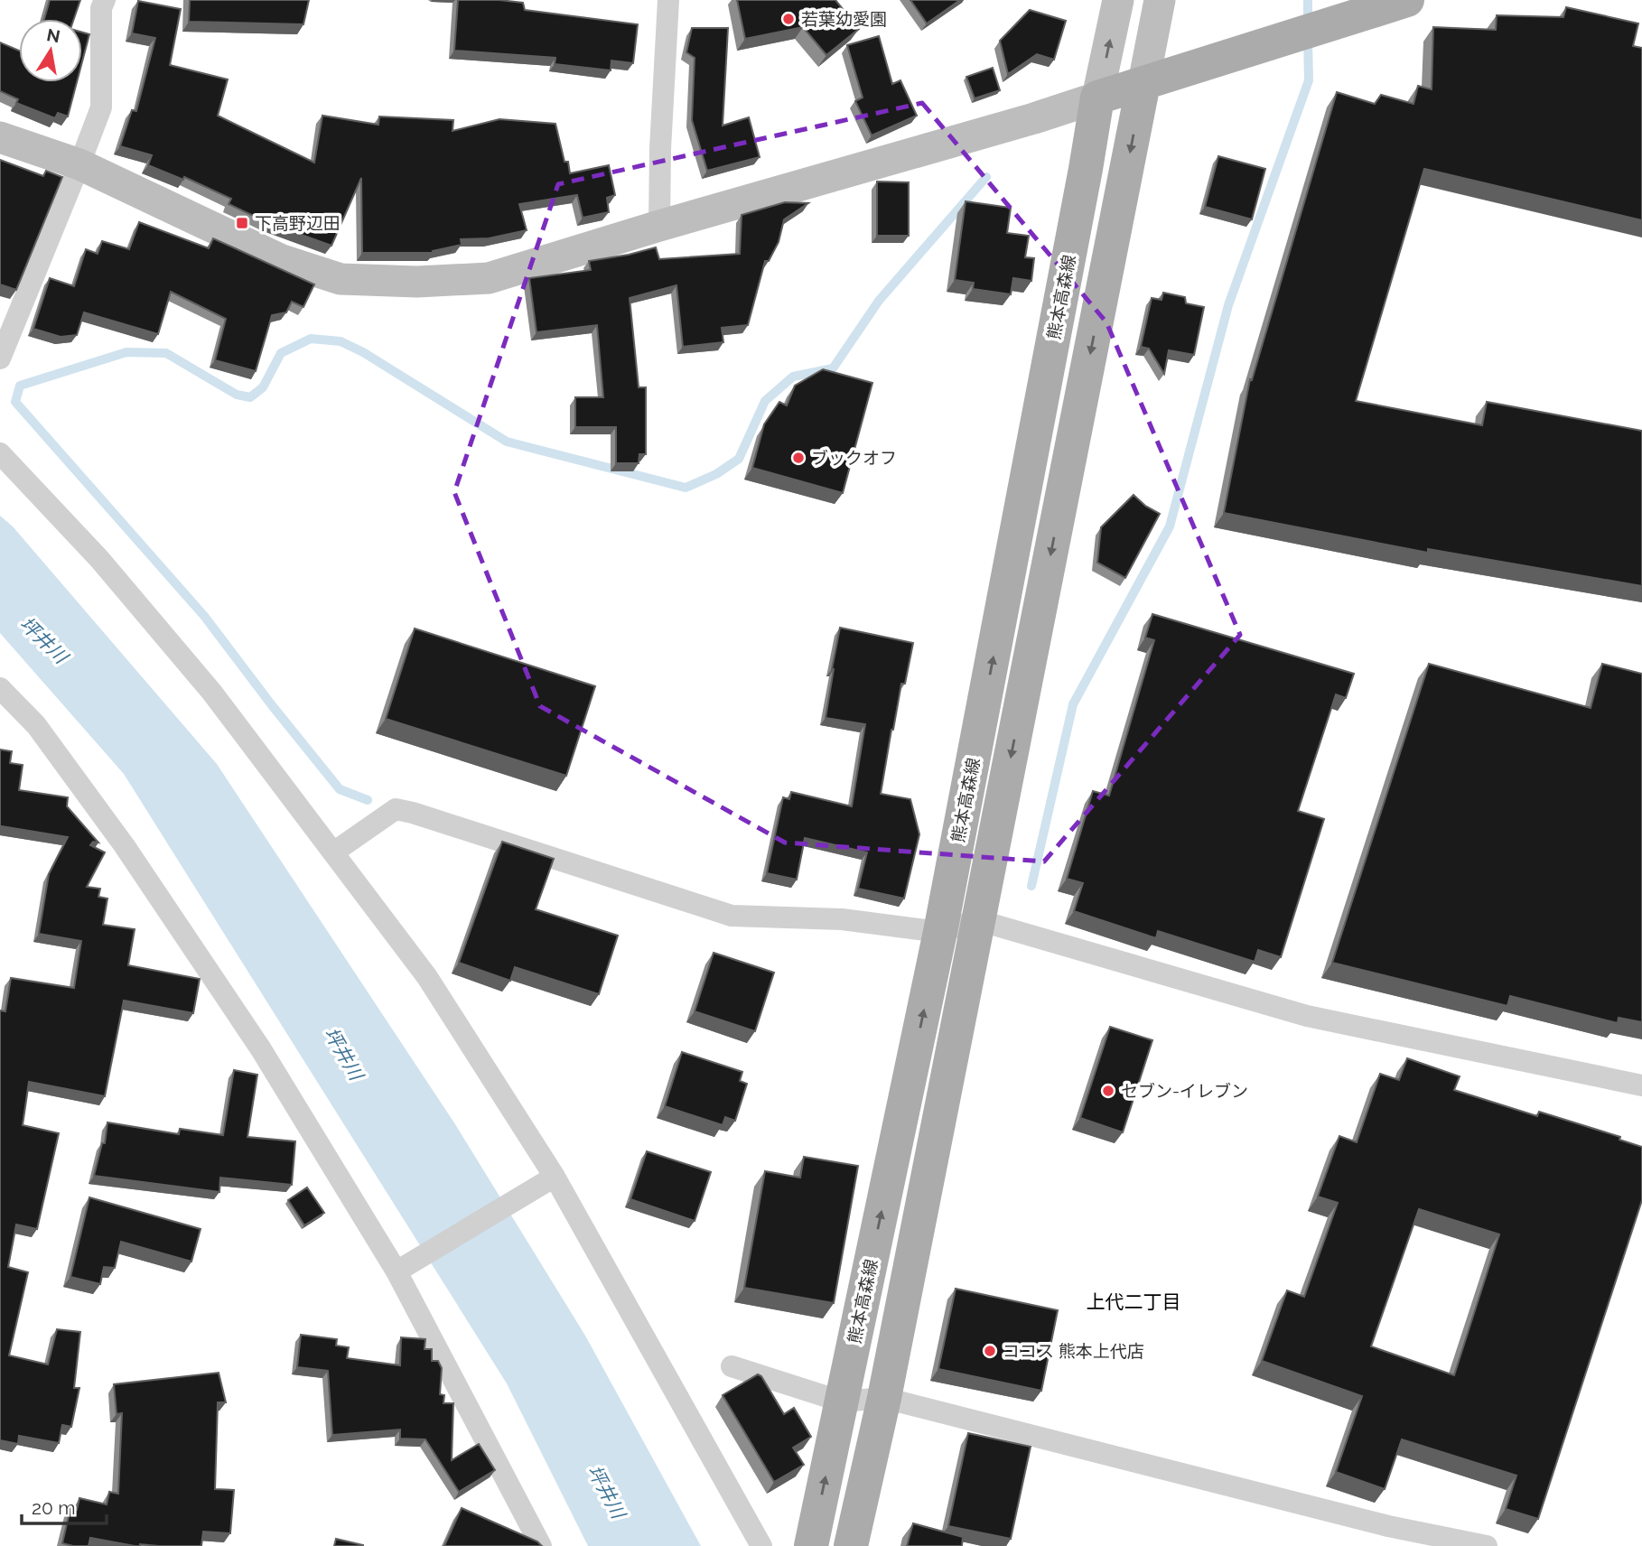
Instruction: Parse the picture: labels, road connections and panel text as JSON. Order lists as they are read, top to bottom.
{
  "streets": {
    "main road": ["熊本高森線"]
  },
  "districts": ["上代二丁目"],
  "water": ["坪井川"],
  "places": {
    "other": [
      "若葉幼愛園",
      "ブックオフ",
      "セブン-イレブン",
      "ココス 熊本上代店"
    ],
    "transit": ["下高野辺田"]
  },
  "scale_bar": "20 m",
  "north": "top"
}
